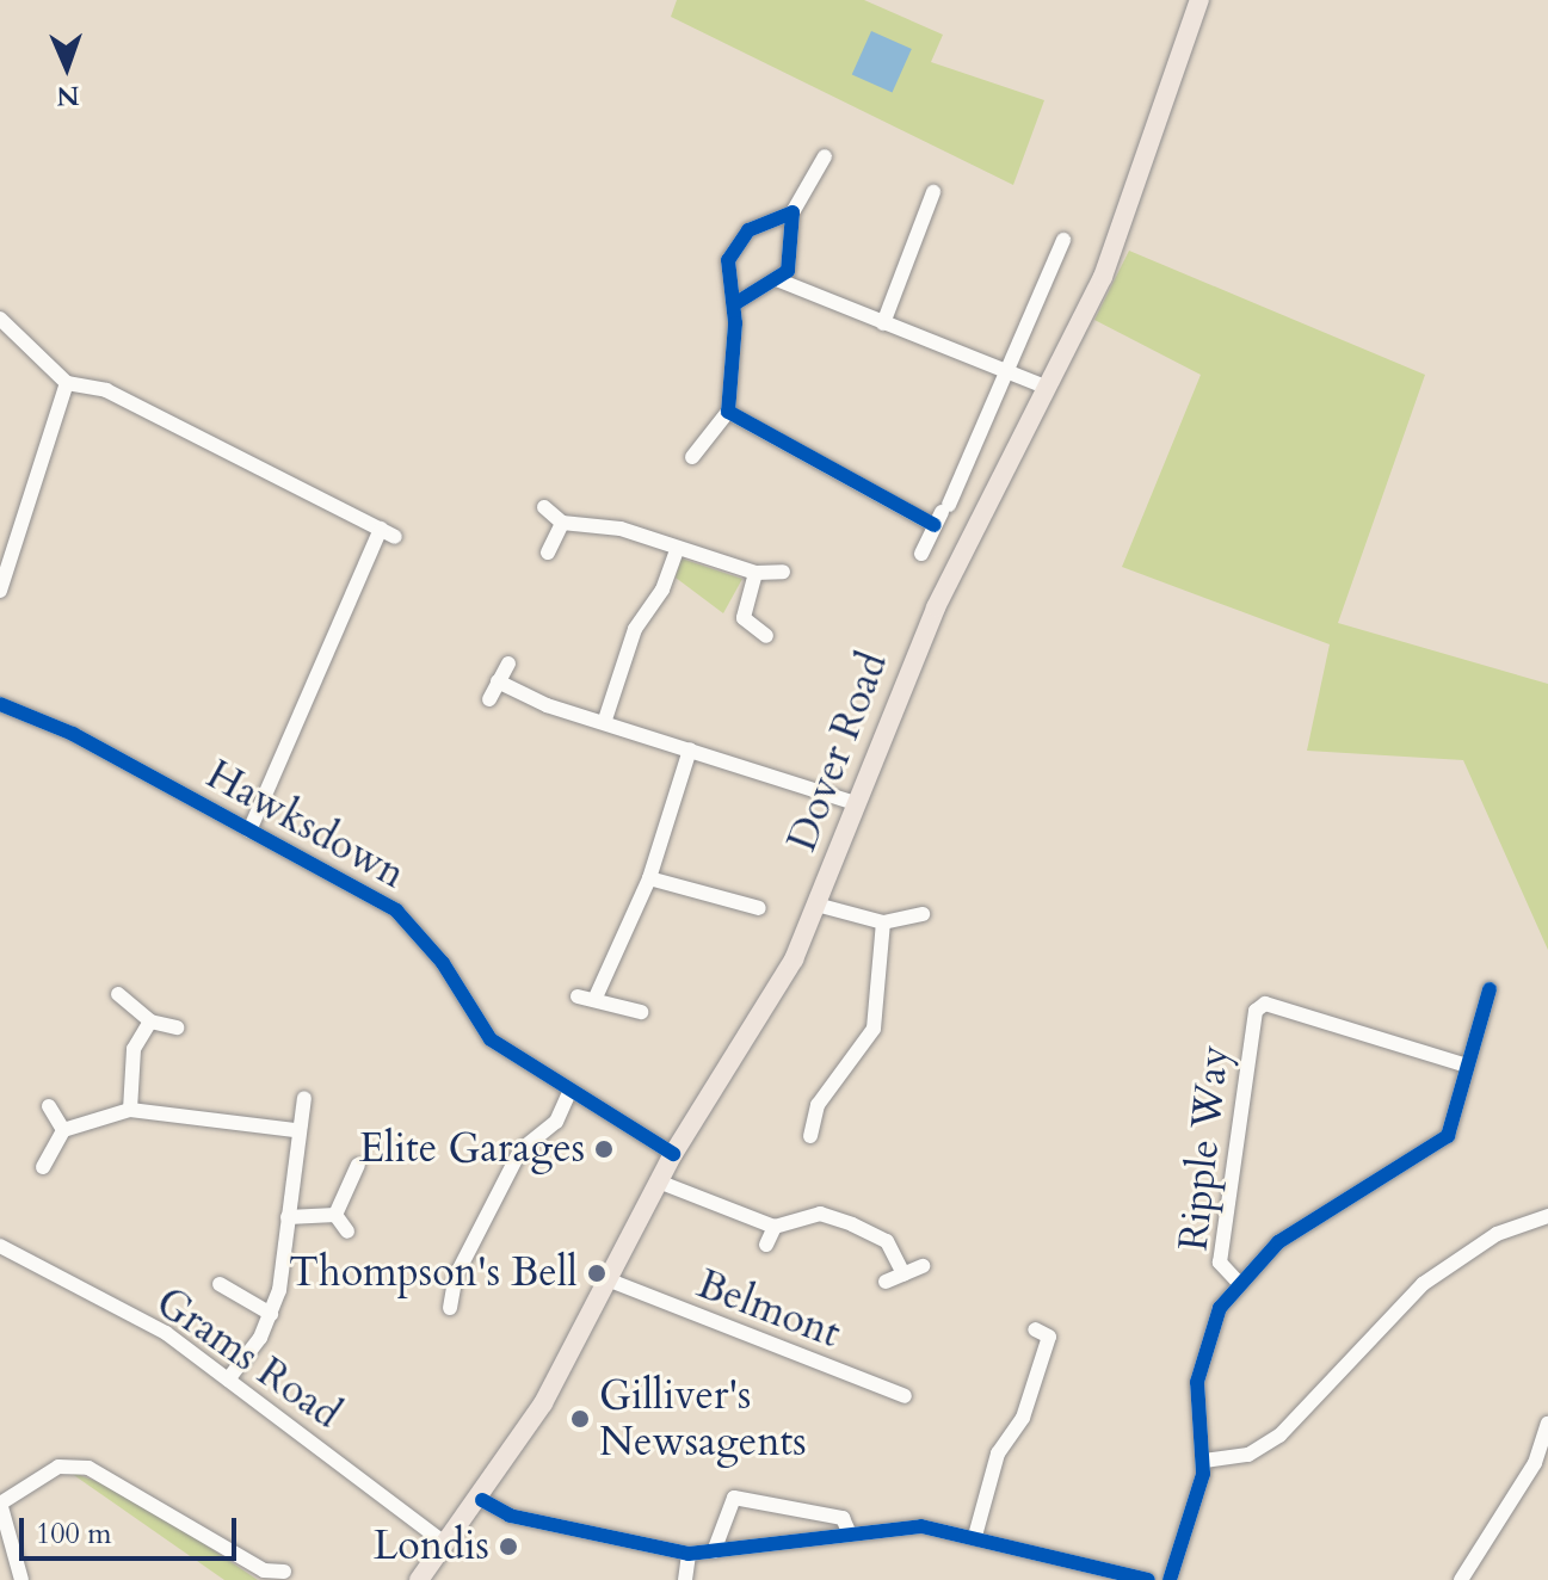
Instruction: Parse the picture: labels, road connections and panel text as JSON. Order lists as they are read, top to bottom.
{
  "streets": {
    "main road": ["Dover Road"],
    "street": [
      "Hawksdown",
      "Ripple Way",
      "Belmont",
      "Grams Road"
    ]
  },
  "crossings": [
    ["Dover Road", "Hawksdown"],
    ["Dover Road", "Belmont"],
    ["Dover Road", "Grams Road"]
  ],
  "places": [
    "Elite Garages",
    "Thompson's Bell",
    "Gilliver's Newsagents",
    "Londis"
  ],
  "scale_bar": "100 m",
  "north": "bottom"
}
